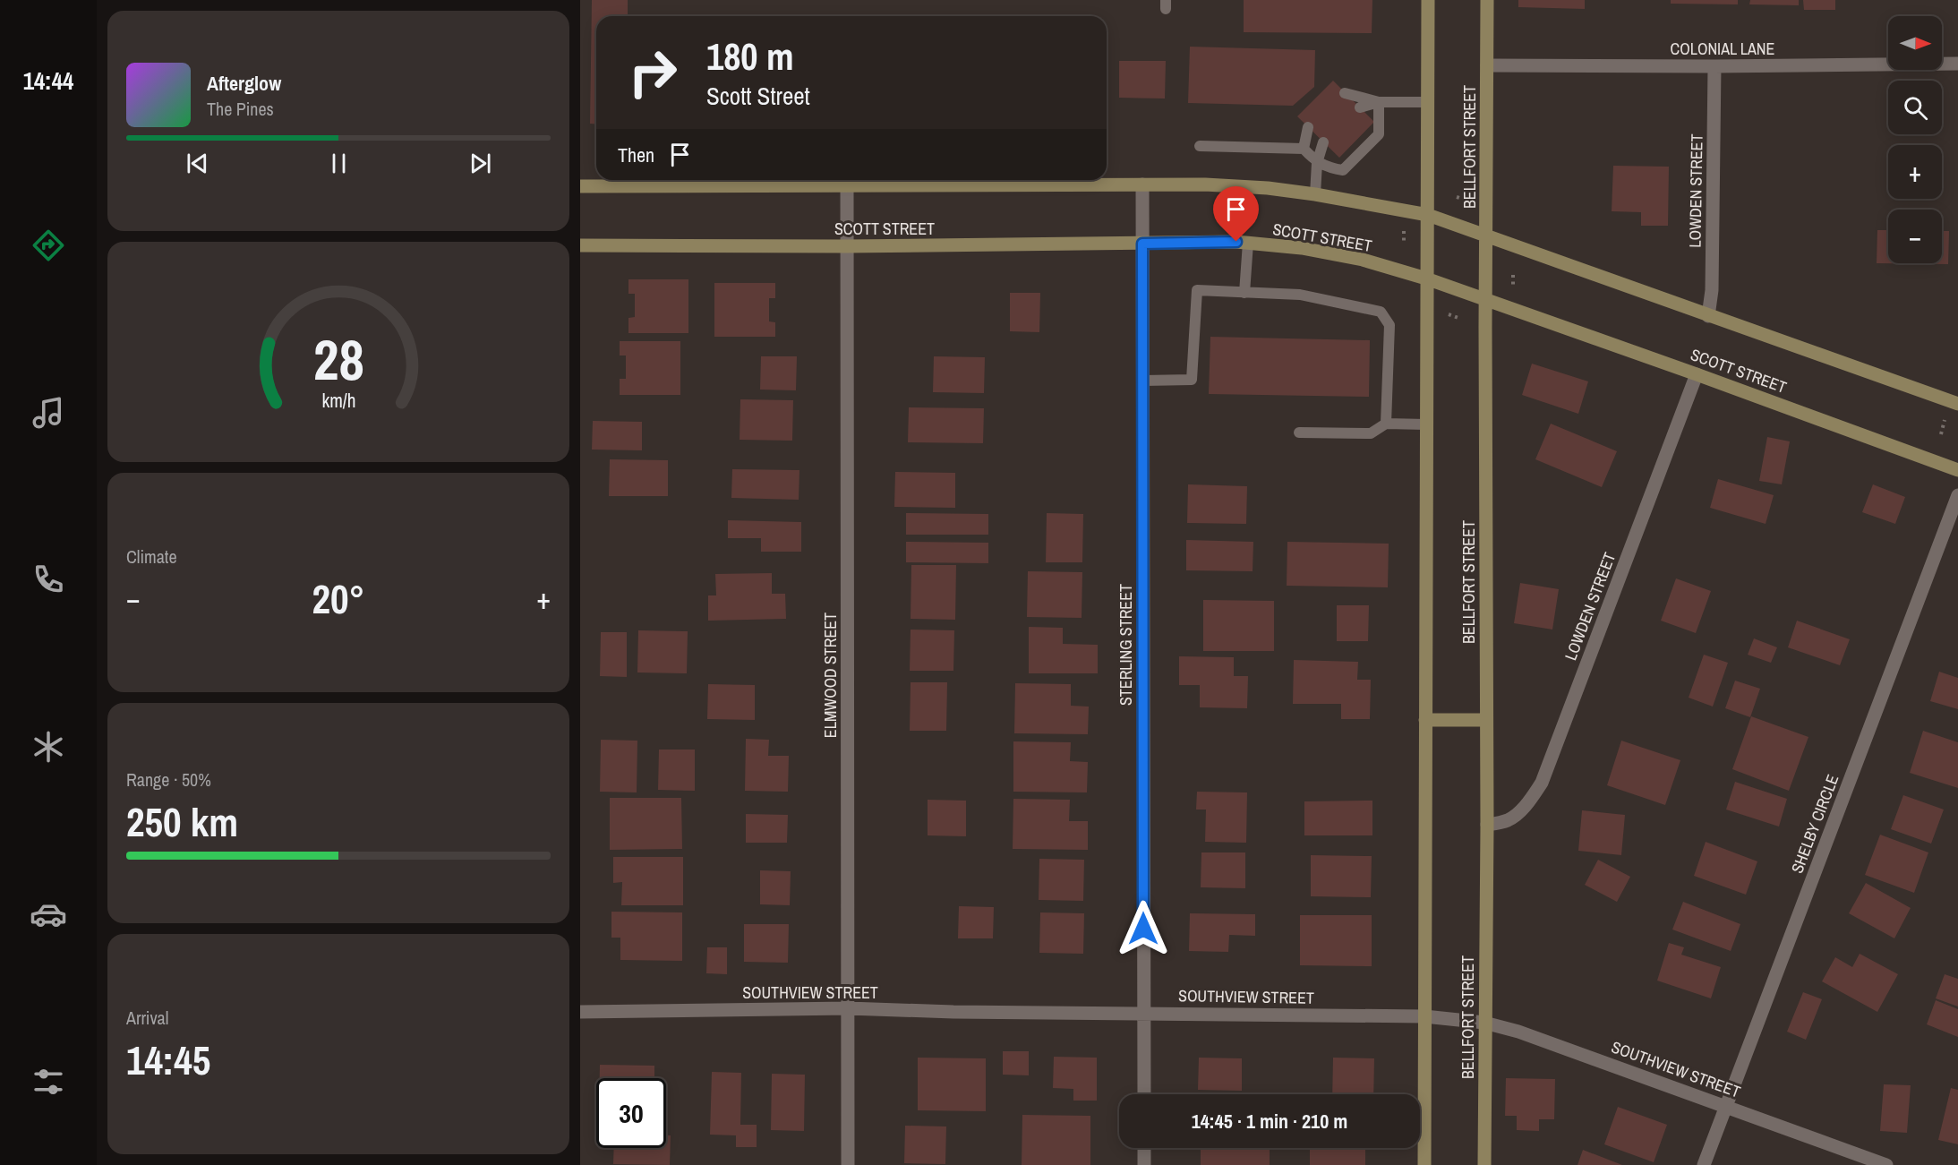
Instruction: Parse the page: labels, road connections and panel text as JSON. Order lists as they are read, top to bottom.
{
  "streets": {
    "main road": ["BELLFORT STREET", "SCOTT STREET"],
    "street": [
      "COLONIAL LANE",
      "LOWDEN STREET",
      "STERLING STREET",
      "ELMWOOD STREET",
      "SHELBY CIRCLE",
      "SOUTHVIEW STREET"
    ]
  },
  "crossings": [
    ["COLONIAL LANE", "BELLFORT STREET"],
    ["COLONIAL LANE", "LOWDEN STREET"],
    ["BELLFORT STREET", "LOWDEN STREET"],
    ["BELLFORT STREET", "SCOTT STREET"],
    ["BELLFORT STREET", "SOUTHVIEW STREET"],
    ["LOWDEN STREET", "SCOTT STREET"],
    ["SCOTT STREET", "STERLING STREET"],
    ["SCOTT STREET", "ELMWOOD STREET"],
    ["STERLING STREET", "SOUTHVIEW STREET"],
    ["ELMWOOD STREET", "SOUTHVIEW STREET"],
    ["SHELBY CIRCLE", "SOUTHVIEW STREET"]
  ],
  "north": "right",
  "page": {
    "tabs": "14:44",
    "map_buttons": ["+", "−"],
    "turn": ["180 m", "Scott Street"],
    "song": ["Afterglow", "The Pines"],
    "then": "Then",
    "tile": [
      "Climate",
      ["Range · 50%", "250 km"],
      ["Arrival", "14:45"]
    ],
    "heat": ["−", "20°", "+"],
    "limit": "30",
    "trip": "14:45 · 1 min · 210 m",
    "gauge": ["28", "km/h"]
  }
}
